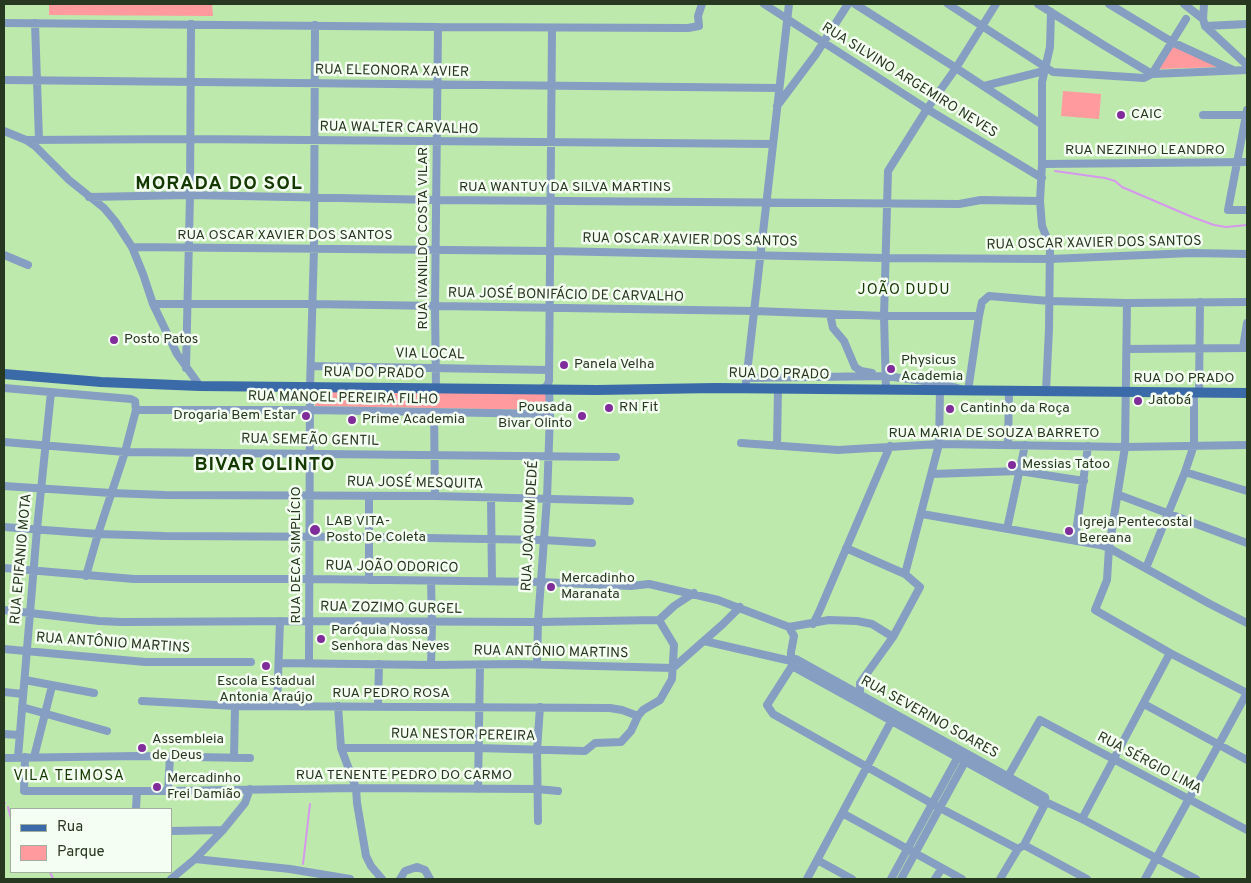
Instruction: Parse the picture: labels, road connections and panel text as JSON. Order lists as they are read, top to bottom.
{
  "streets": {
    "main road": ["RUA DO PRADO"],
    "street": [
      "RUA ELEONORA XAVIER",
      "RUA SILVINO ARGEMIRO NEVES",
      "RUA WALTER CARVALHO",
      "RUA NEZINHO LEANDRO",
      "RUA WANTUY DA SILVA MARTINS",
      "RUA OSCAR XAVIER DOS SANTOS",
      "RUA IVANILDO COSTA VILAR",
      "RUA JOSÉ BONIFÁCIO DE CARVALHO",
      "VIA LOCAL",
      "RUA MANOEL PEREIRA FILHO",
      "RUA MARIA DE SOUZA BARRETO",
      "RUA SEMEÃO GENTIL",
      "RUA JOSÉ MESQUITA",
      "RUA JOAQUIM DEDÉ",
      "RUA DECA SIMPLÍCIO",
      "RUA EPIFANIO MOTA",
      "RUA JOÃO ODORICO",
      "RUA ZOZIMO GURGEL",
      "RUA ANTÔNIO MARTINS",
      "RUA PEDRO ROSA",
      "RUA SEVERINO SOARES",
      "RUA NESTOR PEREIRA",
      "RUA SÉRGIO LIMA",
      "RUA TENENTE PEDRO DO CARMO"
    ]
  },
  "crossings": [
    ["RUA ELEONORA XAVIER", "RUA IVANILDO COSTA VILAR"],
    ["RUA ELEONORA XAVIER", "RUA JOAQUIM DEDÉ"],
    ["RUA ELEONORA XAVIER", "RUA DECA SIMPLÍCIO"],
    ["RUA WALTER CARVALHO", "RUA IVANILDO COSTA VILAR"],
    ["RUA WALTER CARVALHO", "RUA JOAQUIM DEDÉ"],
    ["RUA WALTER CARVALHO", "RUA DECA SIMPLÍCIO"],
    ["RUA WANTUY DA SILVA MARTINS", "RUA IVANILDO COSTA VILAR"],
    ["RUA WANTUY DA SILVA MARTINS", "RUA JOAQUIM DEDÉ"],
    ["RUA WANTUY DA SILVA MARTINS", "RUA DECA SIMPLÍCIO"],
    ["RUA OSCAR XAVIER DOS SANTOS", "RUA IVANILDO COSTA VILAR"],
    ["RUA OSCAR XAVIER DOS SANTOS", "RUA JOAQUIM DEDÉ"],
    ["RUA OSCAR XAVIER DOS SANTOS", "RUA DECA SIMPLÍCIO"],
    ["RUA IVANILDO COSTA VILAR", "RUA JOSÉ BONIFÁCIO DE CARVALHO"],
    ["RUA IVANILDO COSTA VILAR", "VIA LOCAL"],
    ["RUA IVANILDO COSTA VILAR", "RUA DO PRADO"],
    ["RUA JOSÉ BONIFÁCIO DE CARVALHO", "RUA JOAQUIM DEDÉ"],
    ["RUA JOSÉ BONIFÁCIO DE CARVALHO", "RUA DECA SIMPLÍCIO"],
    ["VIA LOCAL", "RUA JOAQUIM DEDÉ"],
    ["VIA LOCAL", "RUA DECA SIMPLÍCIO"],
    ["RUA DO PRADO", "RUA JOAQUIM DEDÉ"],
    ["RUA DO PRADO", "RUA DECA SIMPLÍCIO"],
    ["RUA MANOEL PEREIRA FILHO", "RUA JOAQUIM DEDÉ"],
    ["RUA MANOEL PEREIRA FILHO", "RUA DECA SIMPLÍCIO"],
    ["RUA SEMEÃO GENTIL", "RUA JOAQUIM DEDÉ"],
    ["RUA SEMEÃO GENTIL", "RUA DECA SIMPLÍCIO"],
    ["RUA SEMEÃO GENTIL", "RUA EPIFANIO MOTA"],
    ["RUA JOSÉ MESQUITA", "RUA JOAQUIM DEDÉ"],
    ["RUA JOSÉ MESQUITA", "RUA DECA SIMPLÍCIO"],
    ["RUA JOSÉ MESQUITA", "RUA EPIFANIO MOTA"],
    ["RUA JOAQUIM DEDÉ", "RUA JOÃO ODORICO"],
    ["RUA JOAQUIM DEDÉ", "RUA ZOZIMO GURGEL"],
    ["RUA JOAQUIM DEDÉ", "RUA ANTÔNIO MARTINS"],
    ["RUA DECA SIMPLÍCIO", "RUA JOÃO ODORICO"],
    ["RUA DECA SIMPLÍCIO", "RUA ZOZIMO GURGEL"],
    ["RUA DECA SIMPLÍCIO", "RUA ANTÔNIO MARTINS"],
    ["RUA EPIFANIO MOTA", "RUA JOÃO ODORICO"],
    ["RUA EPIFANIO MOTA", "RUA ZOZIMO GURGEL"],
    ["RUA EPIFANIO MOTA", "RUA ANTÔNIO MARTINS"],
    ["RUA EPIFANIO MOTA", "RUA TENENTE PEDRO DO CARMO"],
    ["RUA PEDRO ROSA", "RUA NESTOR PEREIRA"],
    ["RUA SEVERINO SOARES", "RUA SÉRGIO LIMA"]
  ],
  "districts": [
    "MORADA DO SOL",
    "JOÃO DUDU",
    "BIVAR OLINTO",
    "VILA TEIMOSA"
  ],
  "places": [
    "CAIC",
    "Posto Patos",
    "Panela Velha",
    "Physicus Academia",
    "Jatobá",
    "RN Fit",
    "Cantinho da Roça",
    "Drogaria Bem Estar",
    "Pousada Bivar Olinto",
    "Prime Academia",
    "Messias Tatoo",
    "LAB VITA- Posto De Coleta",
    "Igreja Pentecostal Bereana",
    "Mercadinho Maranata",
    "Paróquia Nossa Senhora das Neves",
    "Escola Estadual Antonia Araújo",
    "Assembleia de Deus",
    "Mercadinho Frei Damião"
  ],
  "legend": ["Rua", "Parque"]
}
